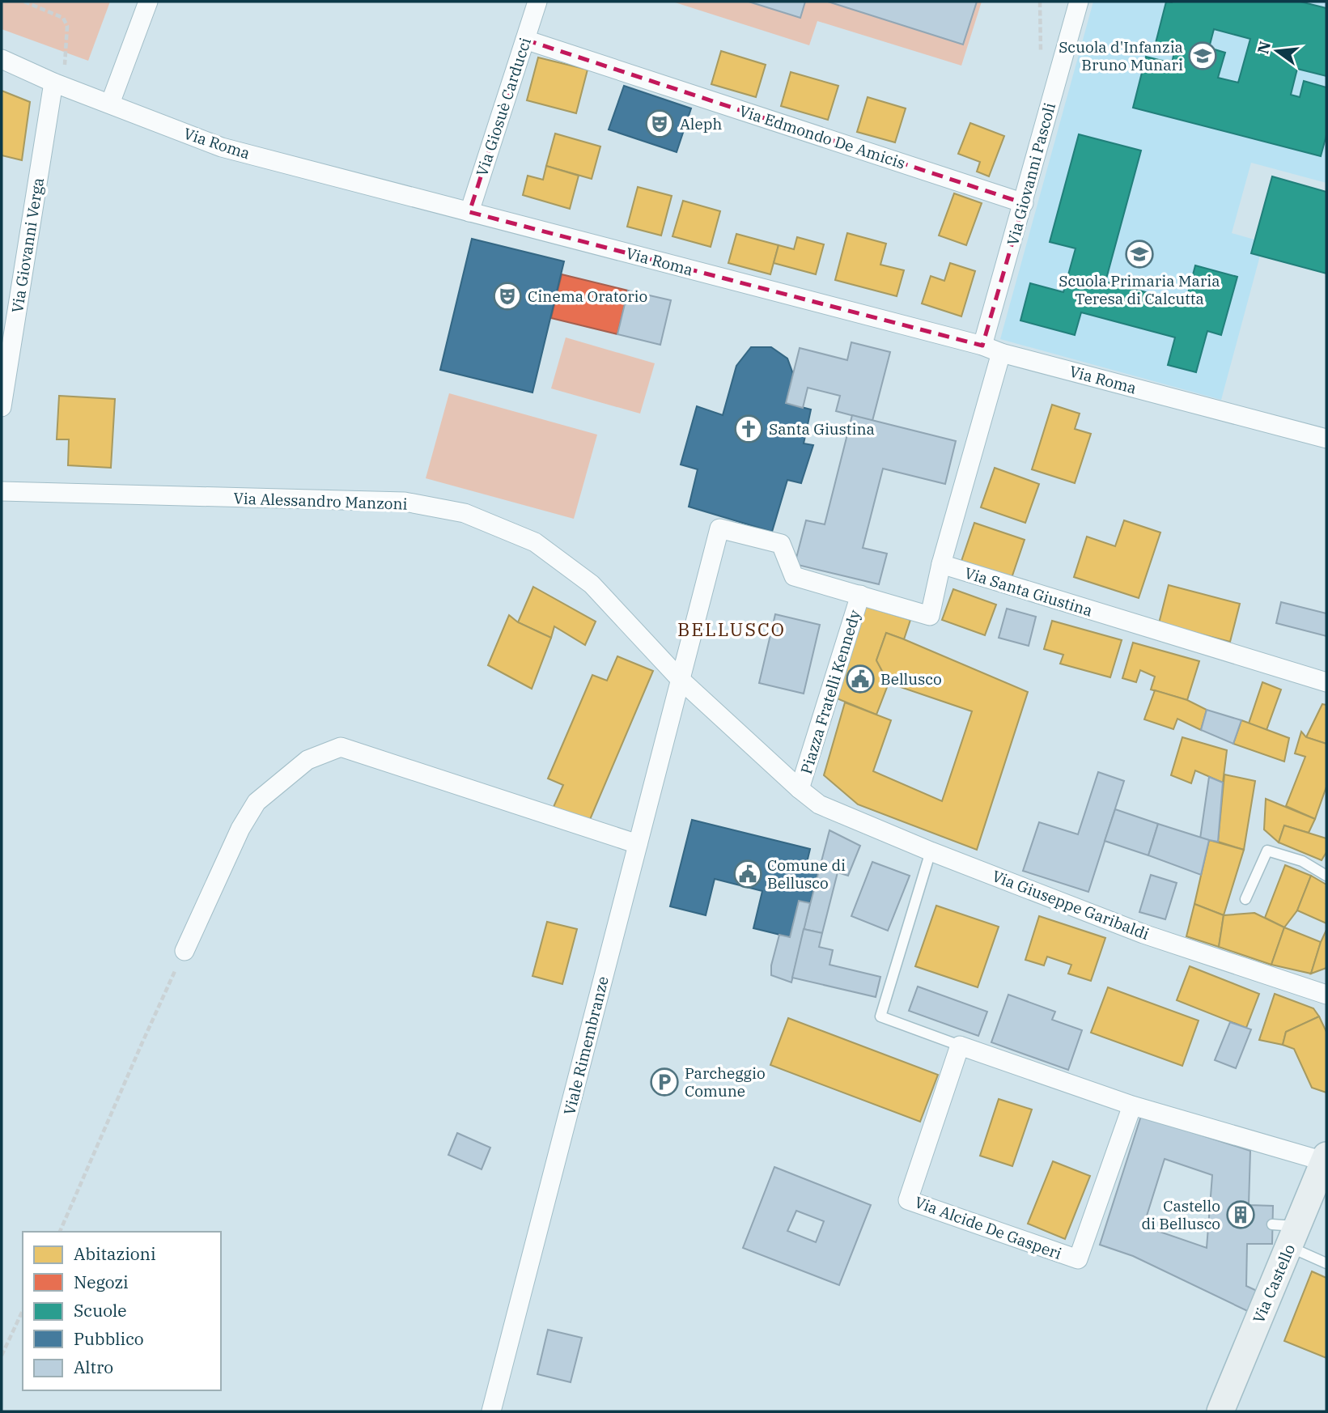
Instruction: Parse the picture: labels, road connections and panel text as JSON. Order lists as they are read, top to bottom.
{
  "streets": {
    "street": [
      "Via Giosuè Carducci",
      "Via Edmondo De Amicis",
      "Via Roma",
      "Via Giovanni Pascoli",
      "Via Giovanni Verga",
      "Via Alessandro Manzoni",
      "Via Santa Giustina",
      "Piazza Fratelli Kennedy",
      "Via Giuseppe Garibaldi",
      "Viale Rimembranze",
      "Via Alcide De Gasperi",
      "Via Castello"
    ]
  },
  "crossings": [
    ["Via Giosuè Carducci", "Via Edmondo De Amicis"],
    ["Via Giosuè Carducci", "Via Roma"],
    ["Via Edmondo De Amicis", "Via Giovanni Pascoli"],
    ["Via Roma", "Via Giovanni Pascoli"],
    ["Via Roma", "Via Giovanni Verga"],
    ["Via Alessandro Manzoni", "Piazza Fratelli Kennedy"],
    ["Via Alessandro Manzoni", "Viale Rimembranze"],
    ["Piazza Fratelli Kennedy", "Via Giuseppe Garibaldi"],
    ["Piazza Fratelli Kennedy", "Viale Rimembranze"]
  ],
  "districts": ["BELLUSCO"],
  "places": {
    "school or university": ["Scuola d'Infanzia Bruno Munari", "Scuola Primaria Maria Teresa di Calcutta"],
    "theatre": ["Aleph", "Cinema Oratorio"],
    "church": ["Santa Giustina"],
    "public building": ["Bellusco", "Comune di Bellusco"],
    "parking": ["Parcheggio Comune"],
    "building": ["Castello di Bellusco"]
  },
  "legend": [
    "Abitazioni",
    "Negozi",
    "Scuole",
    "Pubblico",
    "Altro"
  ],
  "north": "left"
}
